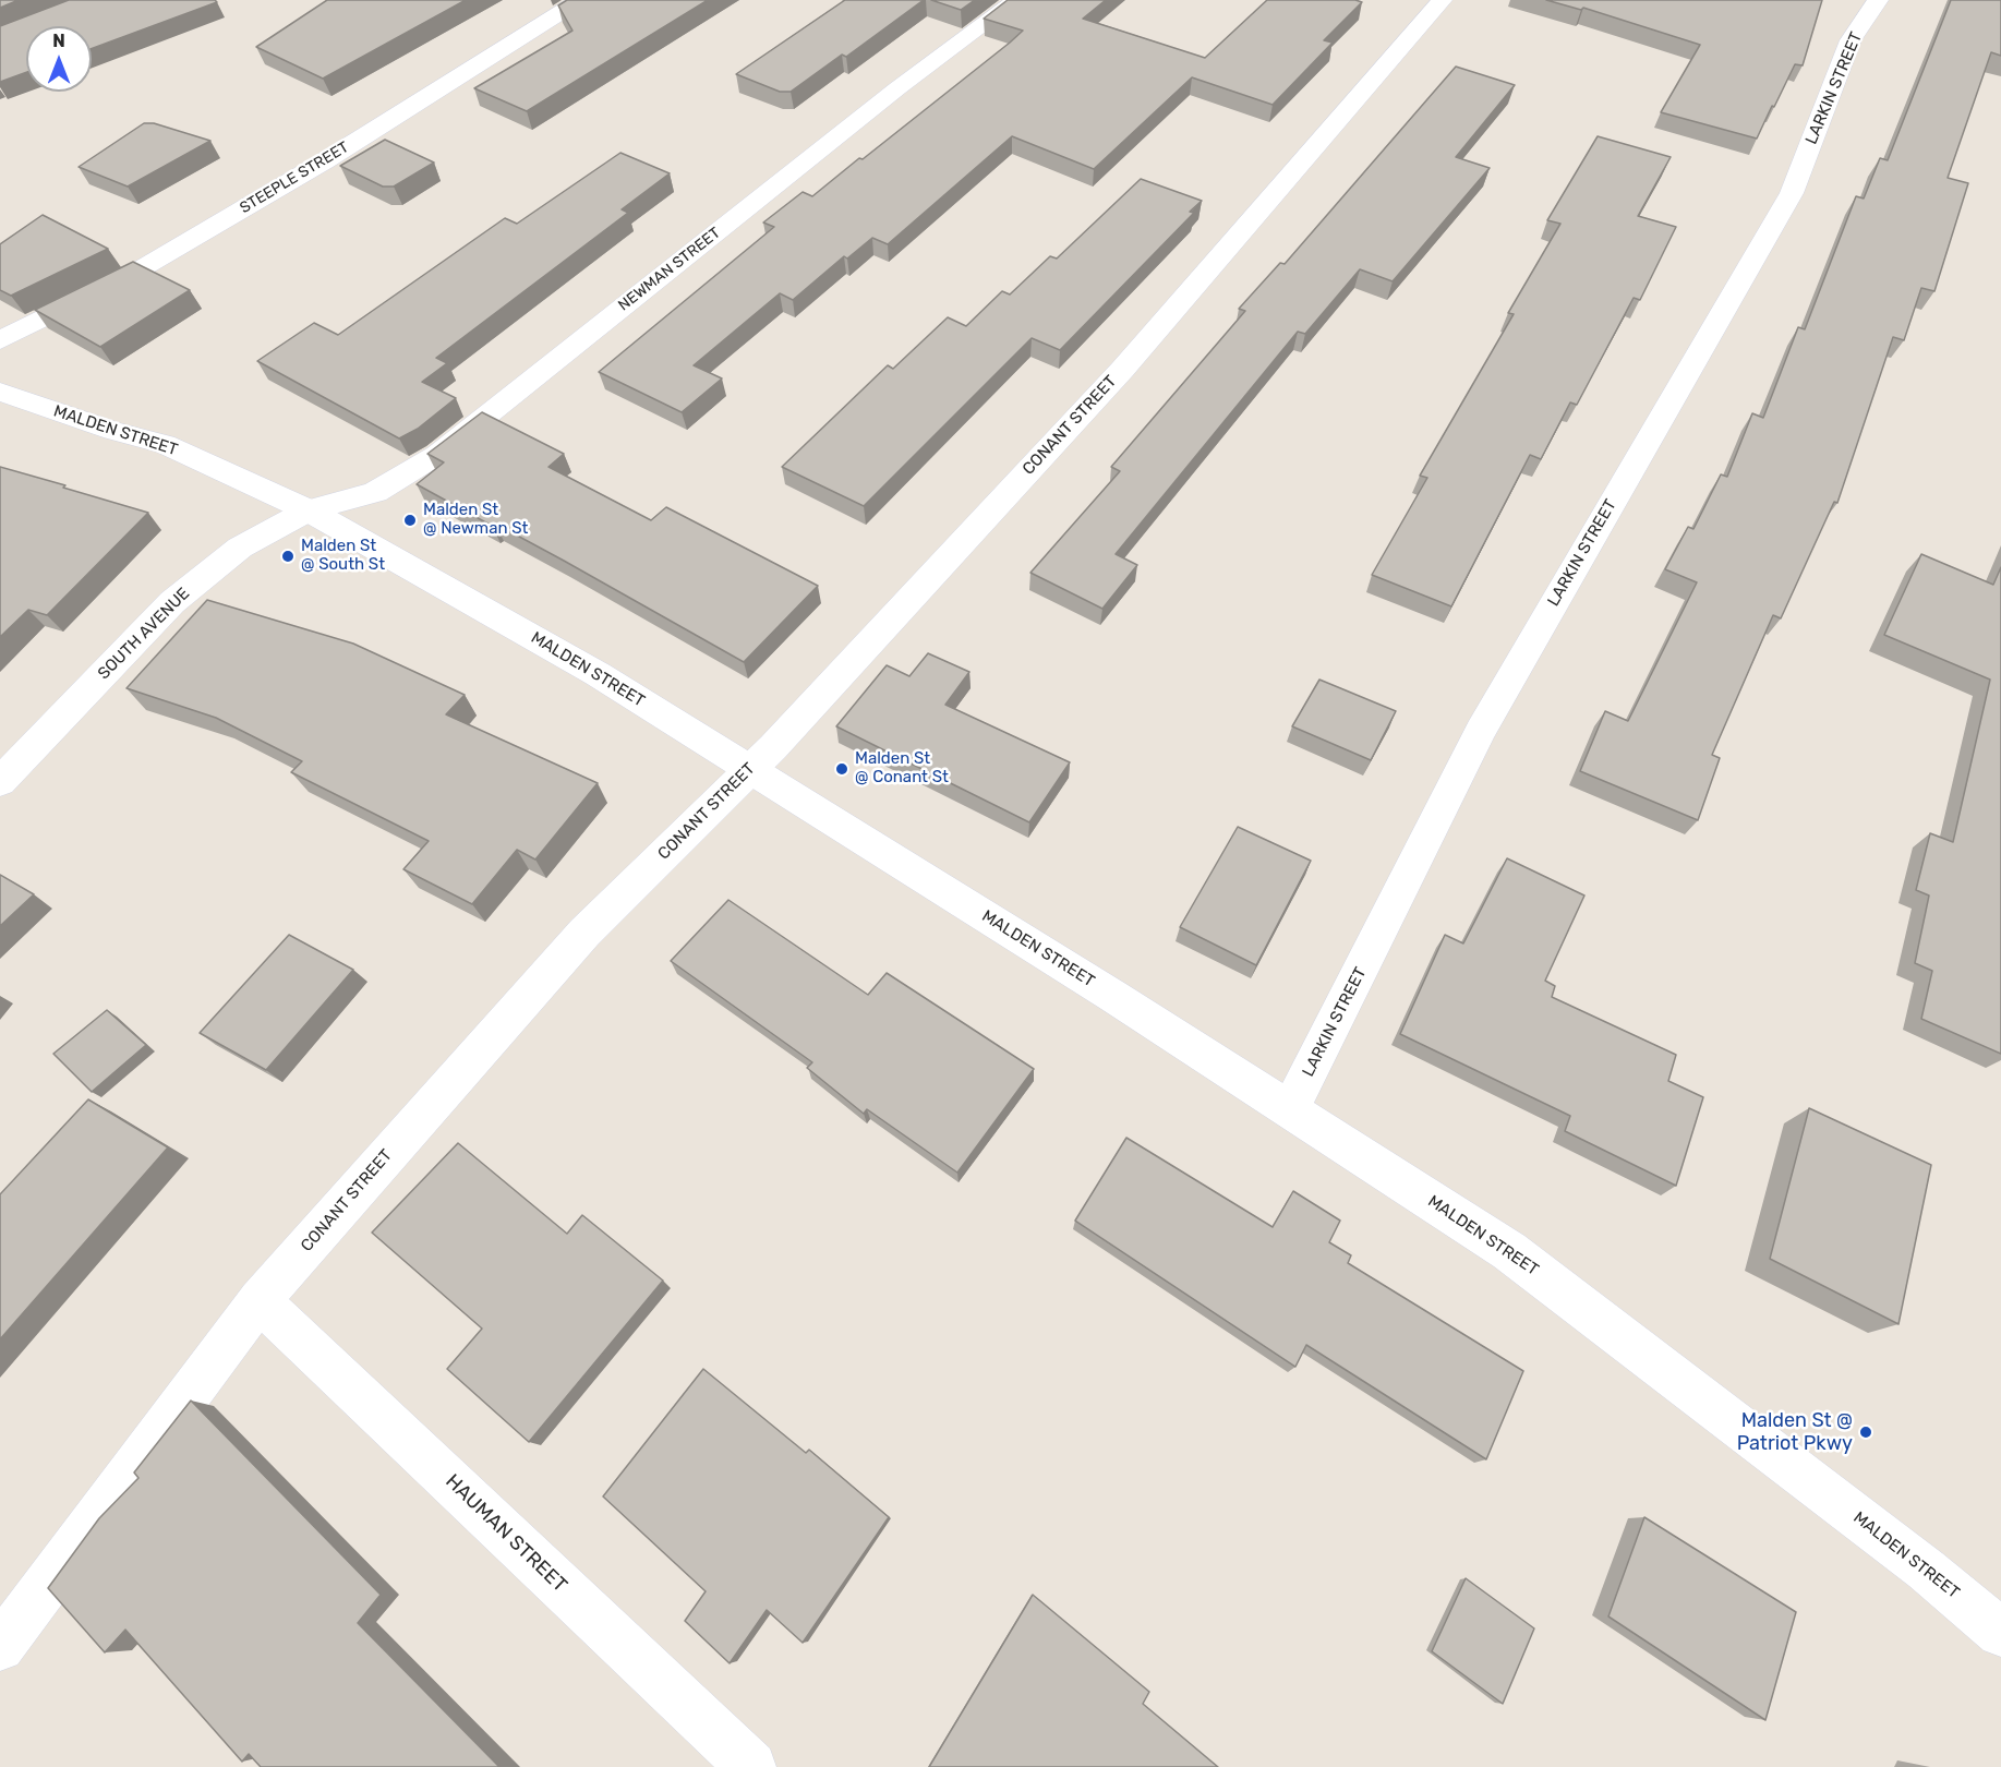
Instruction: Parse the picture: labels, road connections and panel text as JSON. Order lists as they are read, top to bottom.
{
  "streets": {
    "street": [
      "LARKIN STREET",
      "STEEPLE STREET",
      "NEWMAN STREET",
      "CONANT STREET",
      "MALDEN STREET",
      "SOUTH AVENUE",
      "HAUMAN STREET"
    ]
  },
  "crossings": [
    ["LARKIN STREET", "MALDEN STREET"],
    ["NEWMAN STREET", "MALDEN STREET"],
    ["NEWMAN STREET", "SOUTH AVENUE"],
    ["CONANT STREET", "MALDEN STREET"],
    ["CONANT STREET", "HAUMAN STREET"],
    ["MALDEN STREET", "SOUTH AVENUE"]
  ],
  "places": [
    "Malden St @ Newman St",
    "Malden St @ South St",
    "Malden St @ Conant St",
    "Malden St @ Patriot Pkwy"
  ],
  "north": "top"
}
